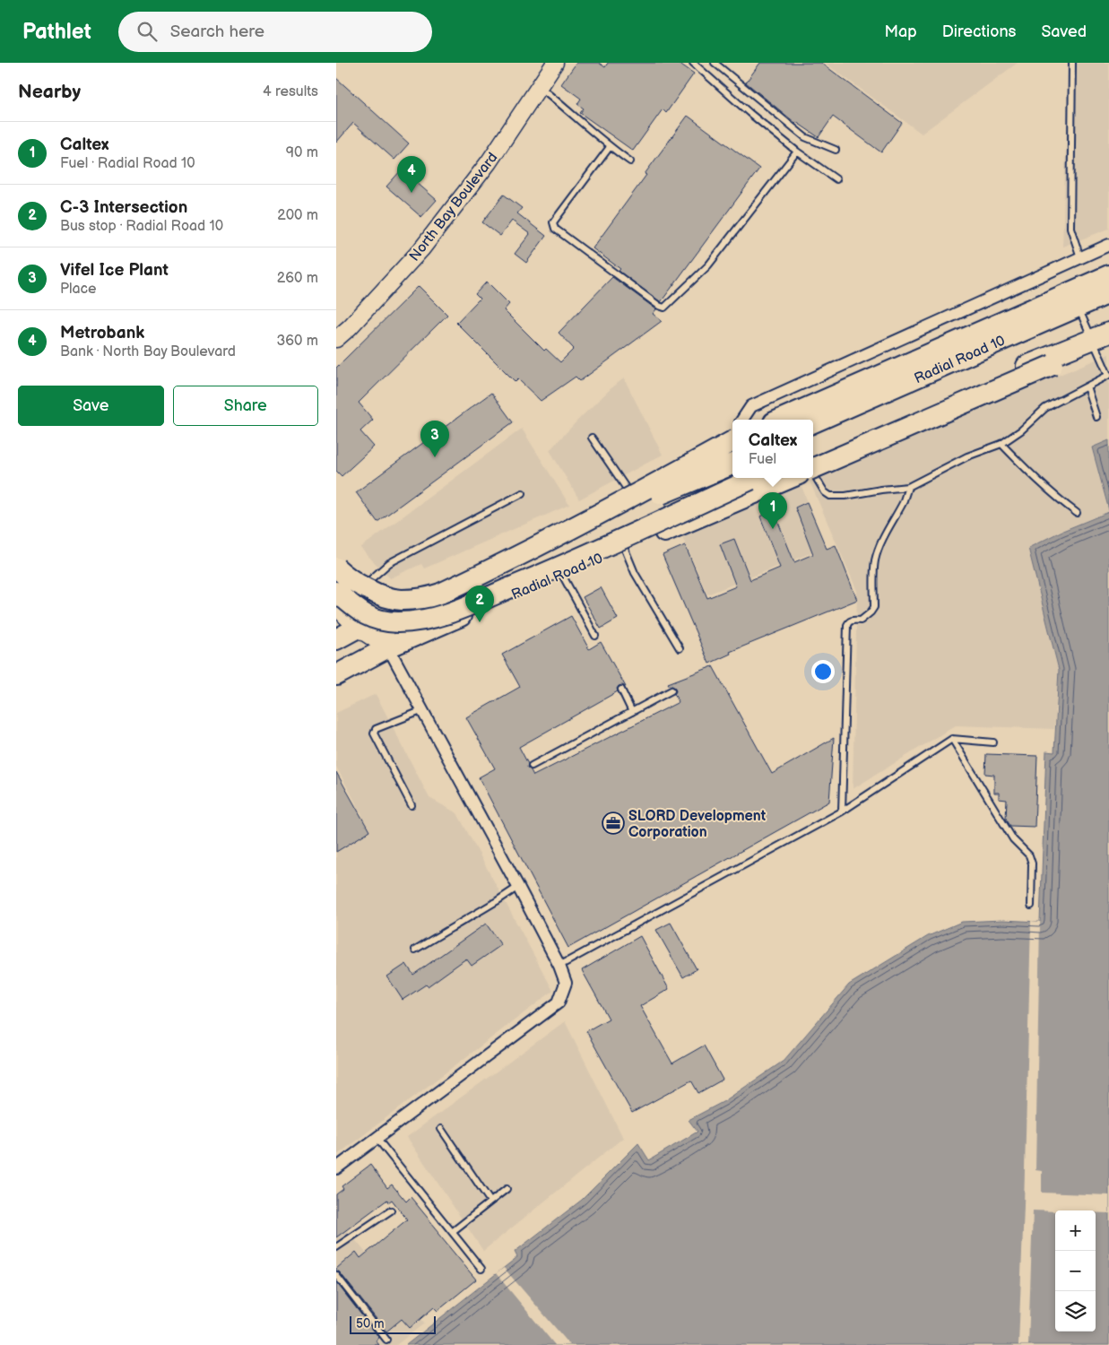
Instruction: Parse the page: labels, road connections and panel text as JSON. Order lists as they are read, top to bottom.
{
  "streets": {
    "highway": ["Radial Road 10"],
    "main road": ["North Bay Boulevard"]
  },
  "places": {
    "office": ["SLORD Development Corporation"]
  },
  "scale_bar": "50 m",
  "page": {
    "header": "Pathlet",
    "search": "Search here",
    "nav": ["Map", "Directions", "Saved"],
    "heading": ["Nearby", "4 results"],
    "list": [
      {
        "mark": "1",
        "name": "Caltex",
        "note": "Fuel · Radial Road 10",
        "value": "90 m"
      },
      {
        "mark": "2",
        "name": "C-3 Intersection",
        "note": "Bus stop · Radial Road 10",
        "value": "200 m"
      },
      {
        "mark": "3",
        "name": "Vifel Ice Plant",
        "note": "Place",
        "value": "260 m"
      },
      {
        "mark": "4",
        "name": "Metrobank",
        "note": "Bank · North Bay Boulevard",
        "value": "360 m"
      }
    ],
    "pins": [
      "4",
      "3",
      "1",
      "2"
    ],
    "buttons": ["Save", "Share"],
    "popup": ["Caltex", "Fuel"],
    "map_buttons": ["+", "−"],
    "scale": "50 m"
  }
}
